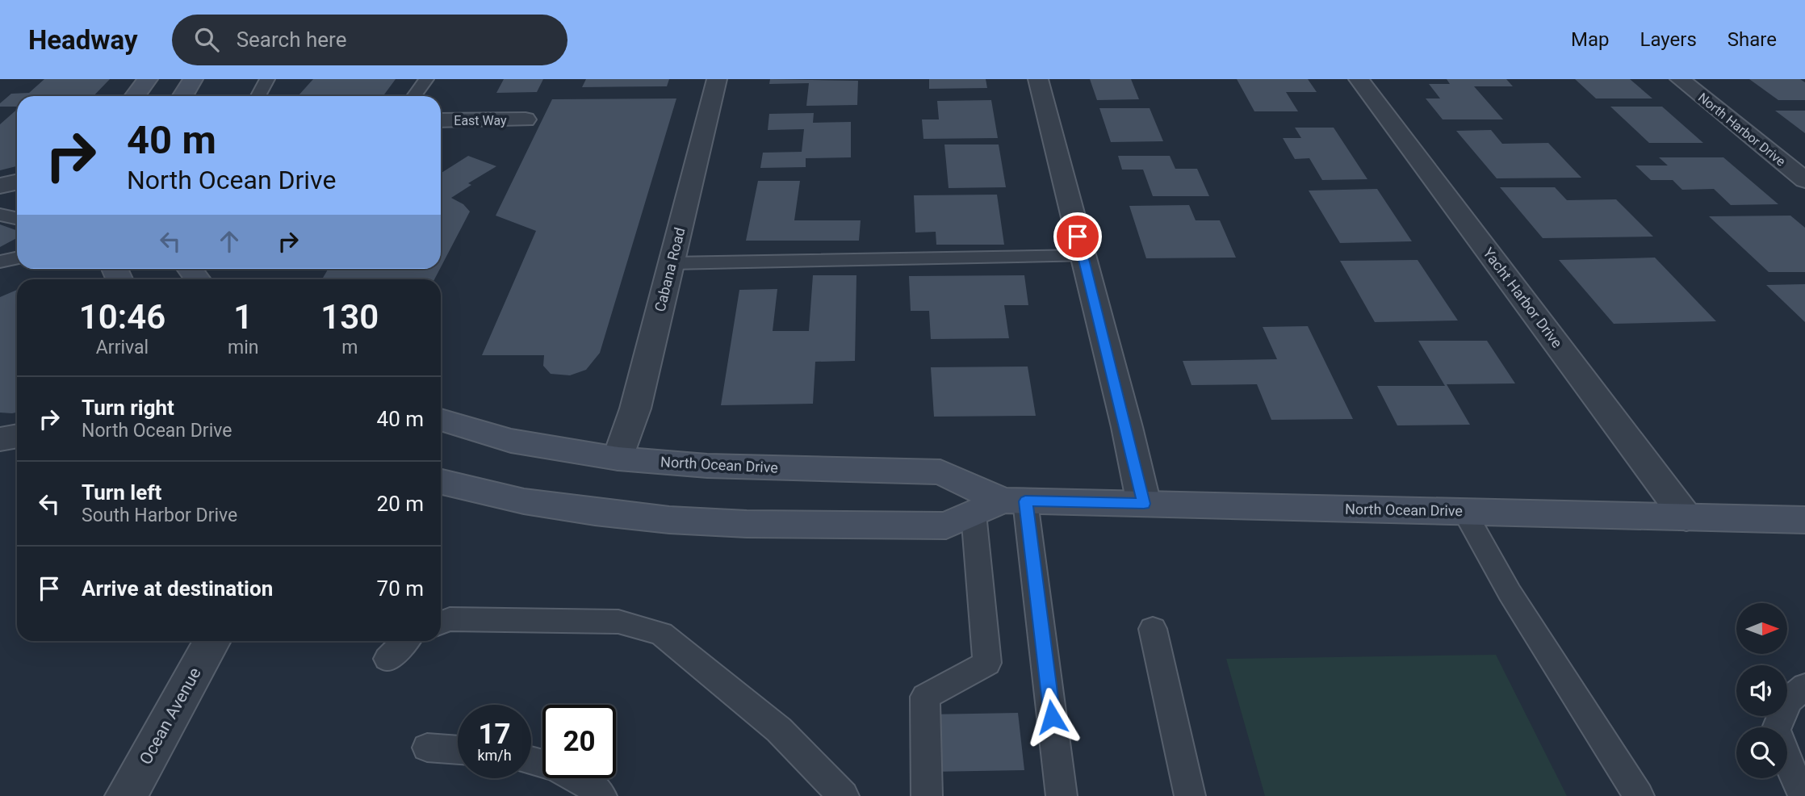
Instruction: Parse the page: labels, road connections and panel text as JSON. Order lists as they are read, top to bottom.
{
  "streets": {
    "main road": ["North Ocean Drive"],
    "street": [
      "East Way",
      "North Harbor Drive",
      "Cabana Road",
      "Yacht Harbor Drive",
      "Ocean Avenue"
    ]
  },
  "crossings": [
    ["Cabana Road", "North Ocean Drive"],
    ["Yacht Harbor Drive", "North Ocean Drive"]
  ],
  "north": "right",
  "page": {
    "header": "Headway",
    "search": "Search here",
    "nav": ["Map", "Layers", "Share"],
    "turn": ["40 m", "North Ocean Drive"],
    "eta": [
      "10:46",
      "Arrival",
      "1",
      "min",
      "130",
      "m"
    ],
    "list": [
      {
        "name": "Turn right",
        "note": "North Ocean Drive",
        "value": "40 m"
      },
      {
        "name": "Turn left",
        "note": "South Harbor Drive",
        "value": "20 m"
      },
      {
        "name": "Arrive at destination",
        "value": "70 m"
      }
    ],
    "speed": "17 km/h",
    "limit": "20"
  }
}
